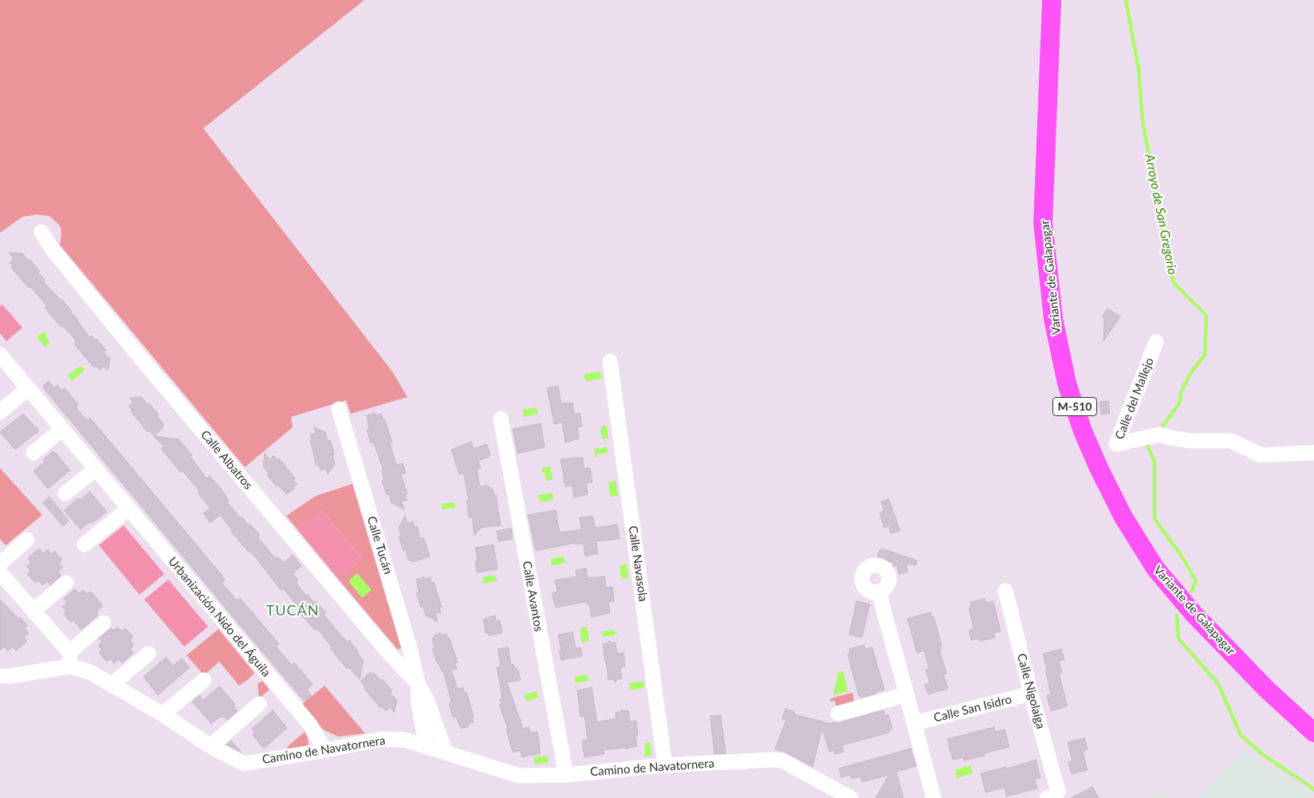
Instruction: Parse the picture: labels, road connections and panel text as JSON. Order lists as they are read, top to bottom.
{
  "streets": {
    "main road": ["Variante de Galapagar", "M-510"],
    "street": [
      "Calle del Mallejo",
      "Calle Albatros",
      "Calle Tucán",
      "Calle Navasola",
      "Calle Avantos",
      "Urbanización Nido del Águila",
      "Calle Nigolaiga",
      "Calle San Isidro",
      "Camino de Navatornera"
    ]
  },
  "crossings": [
    ["Calle Albatros", "Calle Tucán"],
    ["Calle Tucán", "Camino de Navatornera"],
    ["Calle Navasola", "Camino de Navatornera"],
    ["Calle Avantos", "Camino de Navatornera"],
    ["Urbanización Nido del Águila", "Camino de Navatornera"],
    ["Calle Nigolaiga", "Calle San Isidro"]
  ],
  "districts": ["TUCÁN"],
  "water": ["Arroyo de San Gregorio"]
}
